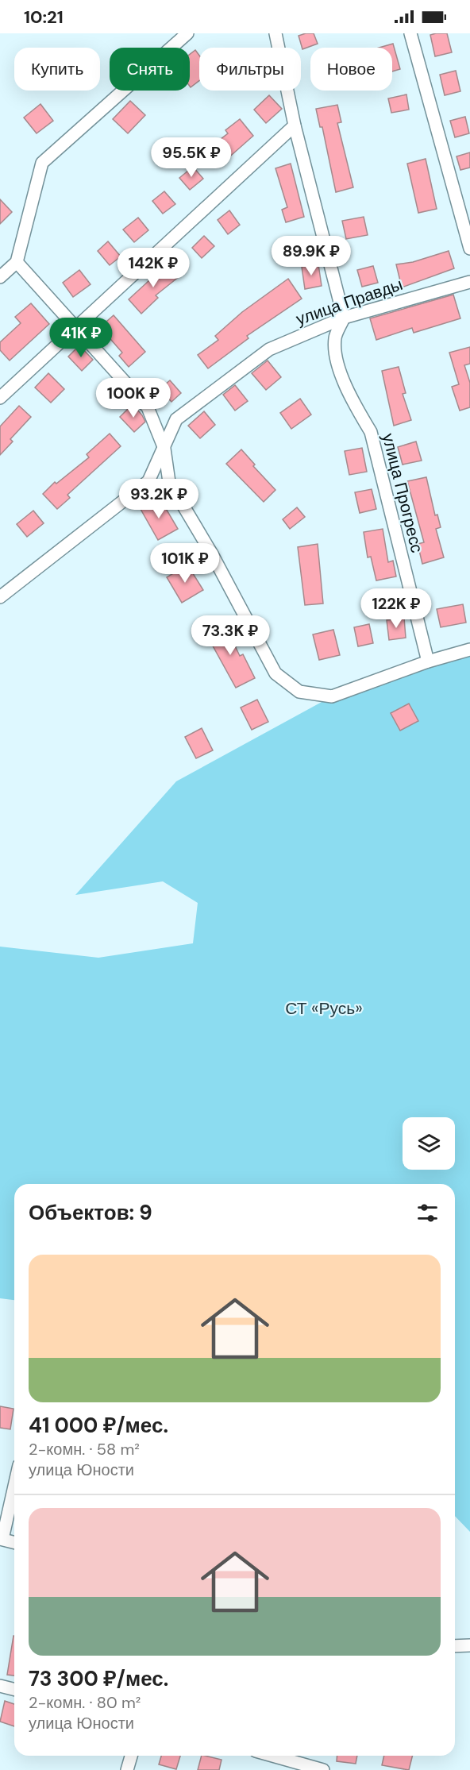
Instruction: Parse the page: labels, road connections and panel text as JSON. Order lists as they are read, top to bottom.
{
  "streets": {
    "street": ["улица Правды", "улица Прогресс"]
  },
  "crossings": [
    ["улица Правды", "улица Прогресс"]
  ],
  "parks": ["СТ «Русь»"],
  "page": {
    "status": "10:21",
    "chip": [
      "Купить",
      "Снять",
      "Фильтры",
      "Новое"
    ],
    "price": [
      "95.5K ₽",
      "89.9K ₽",
      "142K ₽",
      "41K ₽",
      "100K ₽",
      "93.2K ₽",
      "101K ₽",
      "122K ₽",
      "73.3K ₽"
    ],
    "heading": "Объектов: 9",
    "list": [
      {
        "name": "41 000 ₽/мес.",
        "note": "2-комн. · 58 m² · улица Юности"
      },
      {
        "name": "73 300 ₽/мес.",
        "note": "2-комн. · 80 m² · улица Юности"
      }
    ]
  }
}
